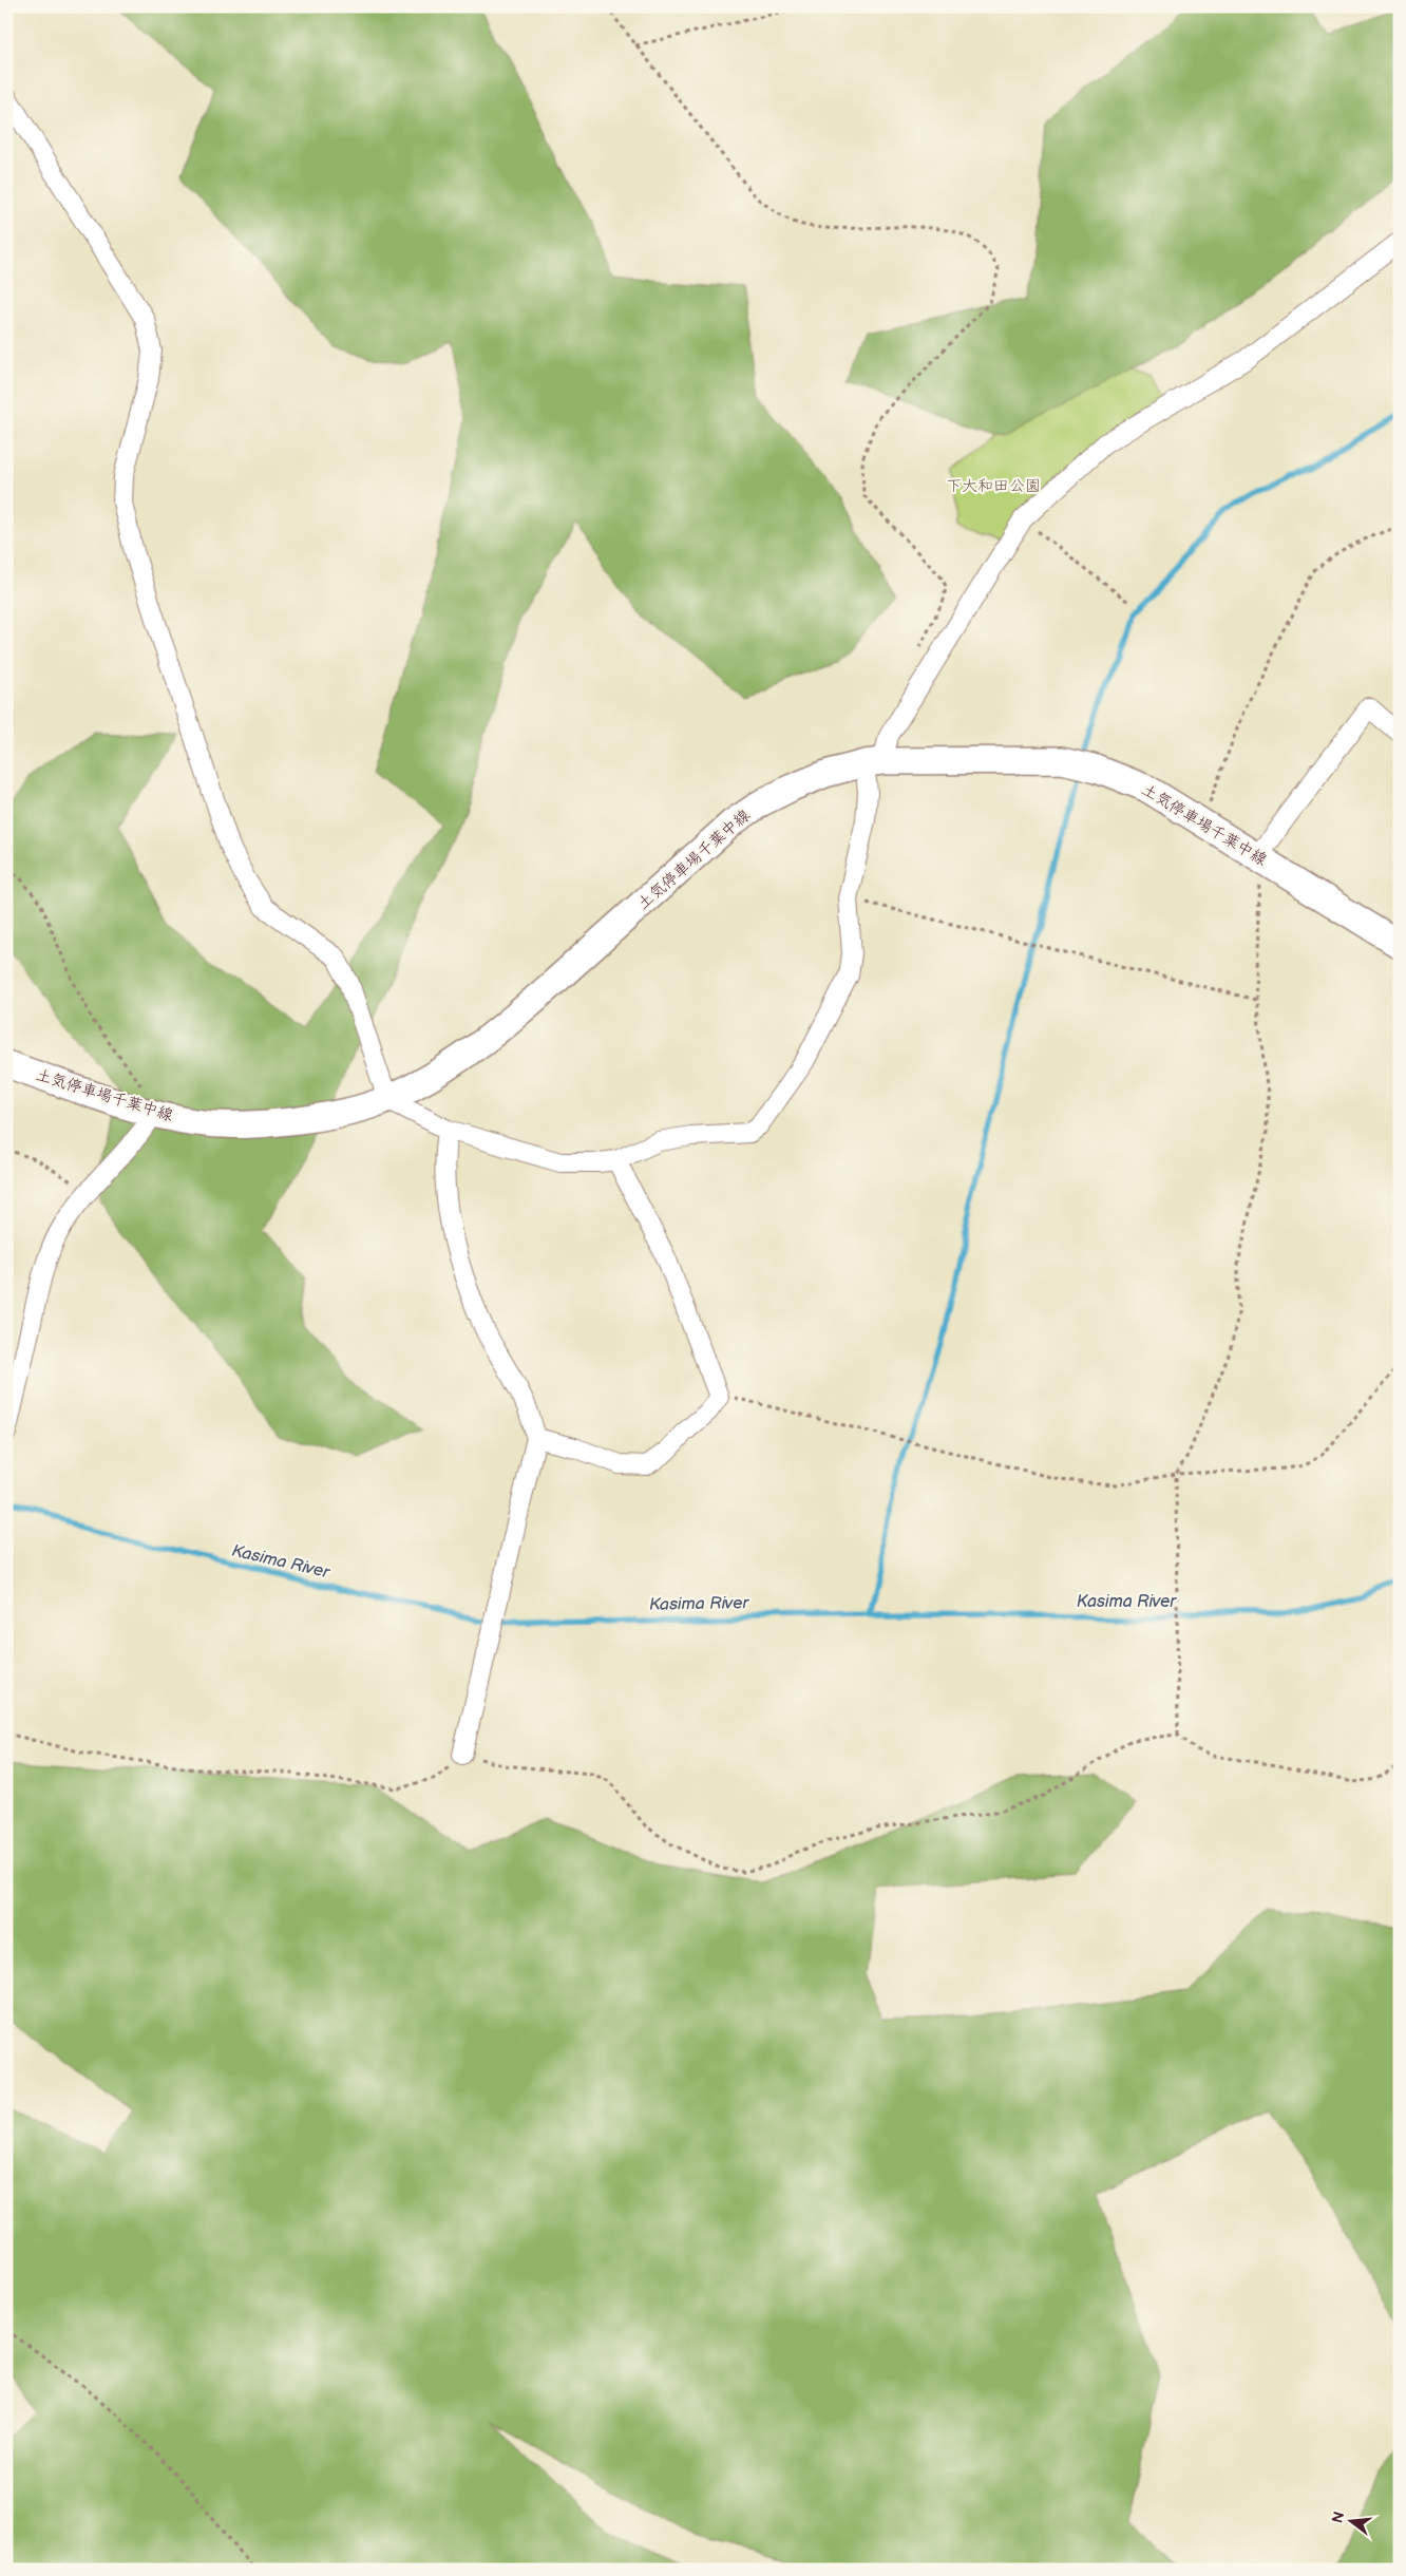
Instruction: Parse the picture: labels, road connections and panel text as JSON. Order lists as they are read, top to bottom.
{
  "streets": {
    "main road": ["土気停車場千葉中線"]
  },
  "water": ["Kasima River"],
  "parks": ["下大和田公園"],
  "north": "left"
}
